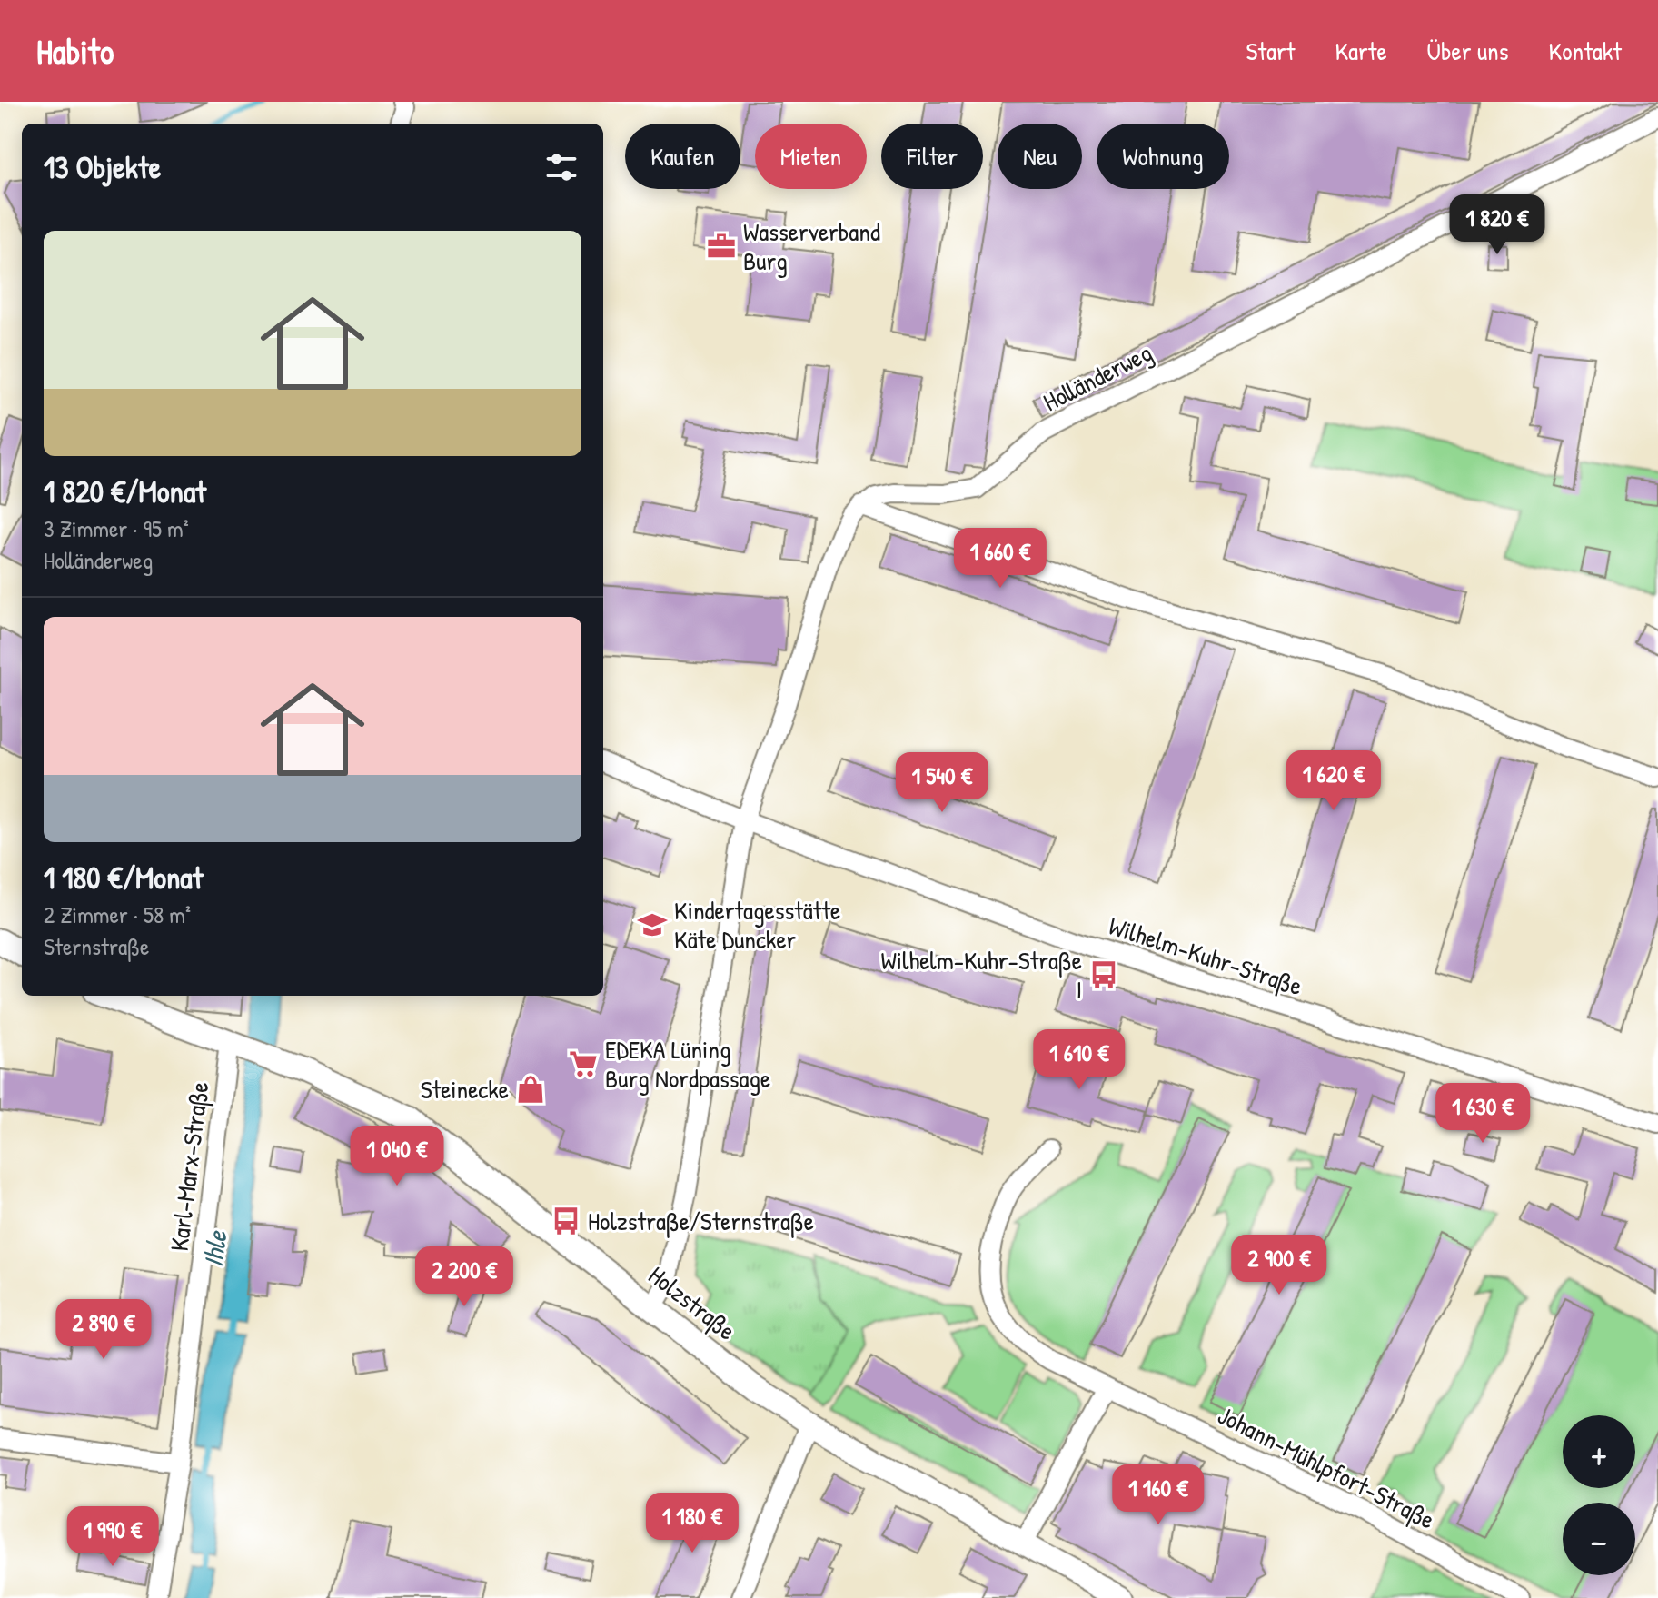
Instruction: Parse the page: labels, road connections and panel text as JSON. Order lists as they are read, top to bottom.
{
  "streets": {
    "street": [
      "Holländerweg",
      "Wilhelm-Kuhr-Straße",
      "Karl-Marx-Straße",
      "Holzstraße",
      "Johann-Mühlpfort-Straße"
    ]
  },
  "crossings": [
    ["Karl-Marx-Straße", "Holzstraße"]
  ],
  "water": ["Ihle"],
  "places": {
    "office": ["Wasserverband Burg"],
    "school or university": ["Kindertagesstätte Käte Duncker"],
    "bus stop": ["Wilhelm-Kuhr-Straße I", "Holzstraße/Sternstraße"],
    "supermarket": ["EDEKA Lüning Burg Nordpassage"],
    "shop": ["Steinecke"]
  },
  "page": {
    "header": "Habito",
    "nav": [
      "Start",
      "Karte",
      "Über uns",
      "Kontakt"
    ],
    "chip": [
      "Kaufen",
      "Mieten",
      "Filter",
      "Neu",
      "Wohnung"
    ],
    "heading": "13 Objekte",
    "price": [
      "1 820 €",
      "1 660 €",
      "1 620 €",
      "1 540 €",
      "1 610 €",
      "1 630 €",
      "1 040 €",
      "2 900 €",
      "2 200 €",
      "2 890 €",
      "1 160 €",
      "1 180 €",
      "1 990 €"
    ],
    "list": [
      {
        "name": "1 820 €/Monat",
        "note": "3 Zimmer · 95 m² · Holländerweg"
      },
      {
        "name": "1 180 €/Monat",
        "note": "2 Zimmer · 58 m² · Sternstraße"
      }
    ],
    "map_buttons": ["+", "−"]
  }
}
